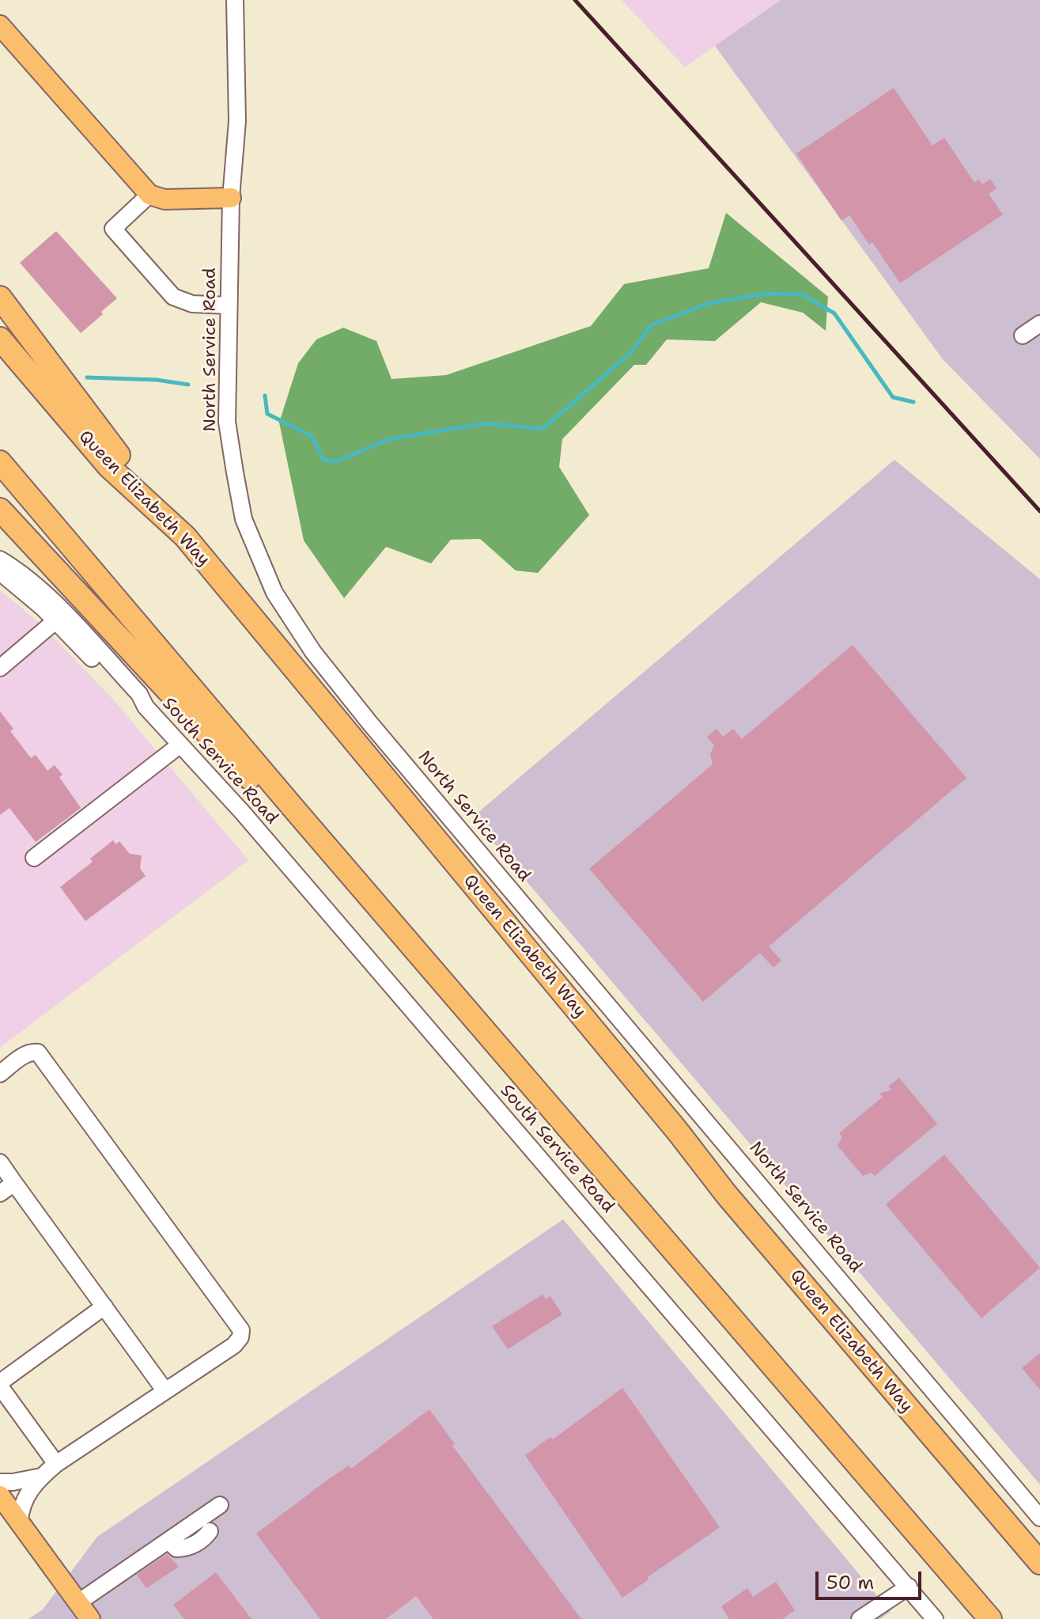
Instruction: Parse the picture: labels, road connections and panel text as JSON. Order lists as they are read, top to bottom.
{
  "streets": {
    "highway": ["Queen Elizabeth Way"],
    "street": ["North Service Road", "South Service Road"]
  },
  "scale_bar": "50 m"
}
